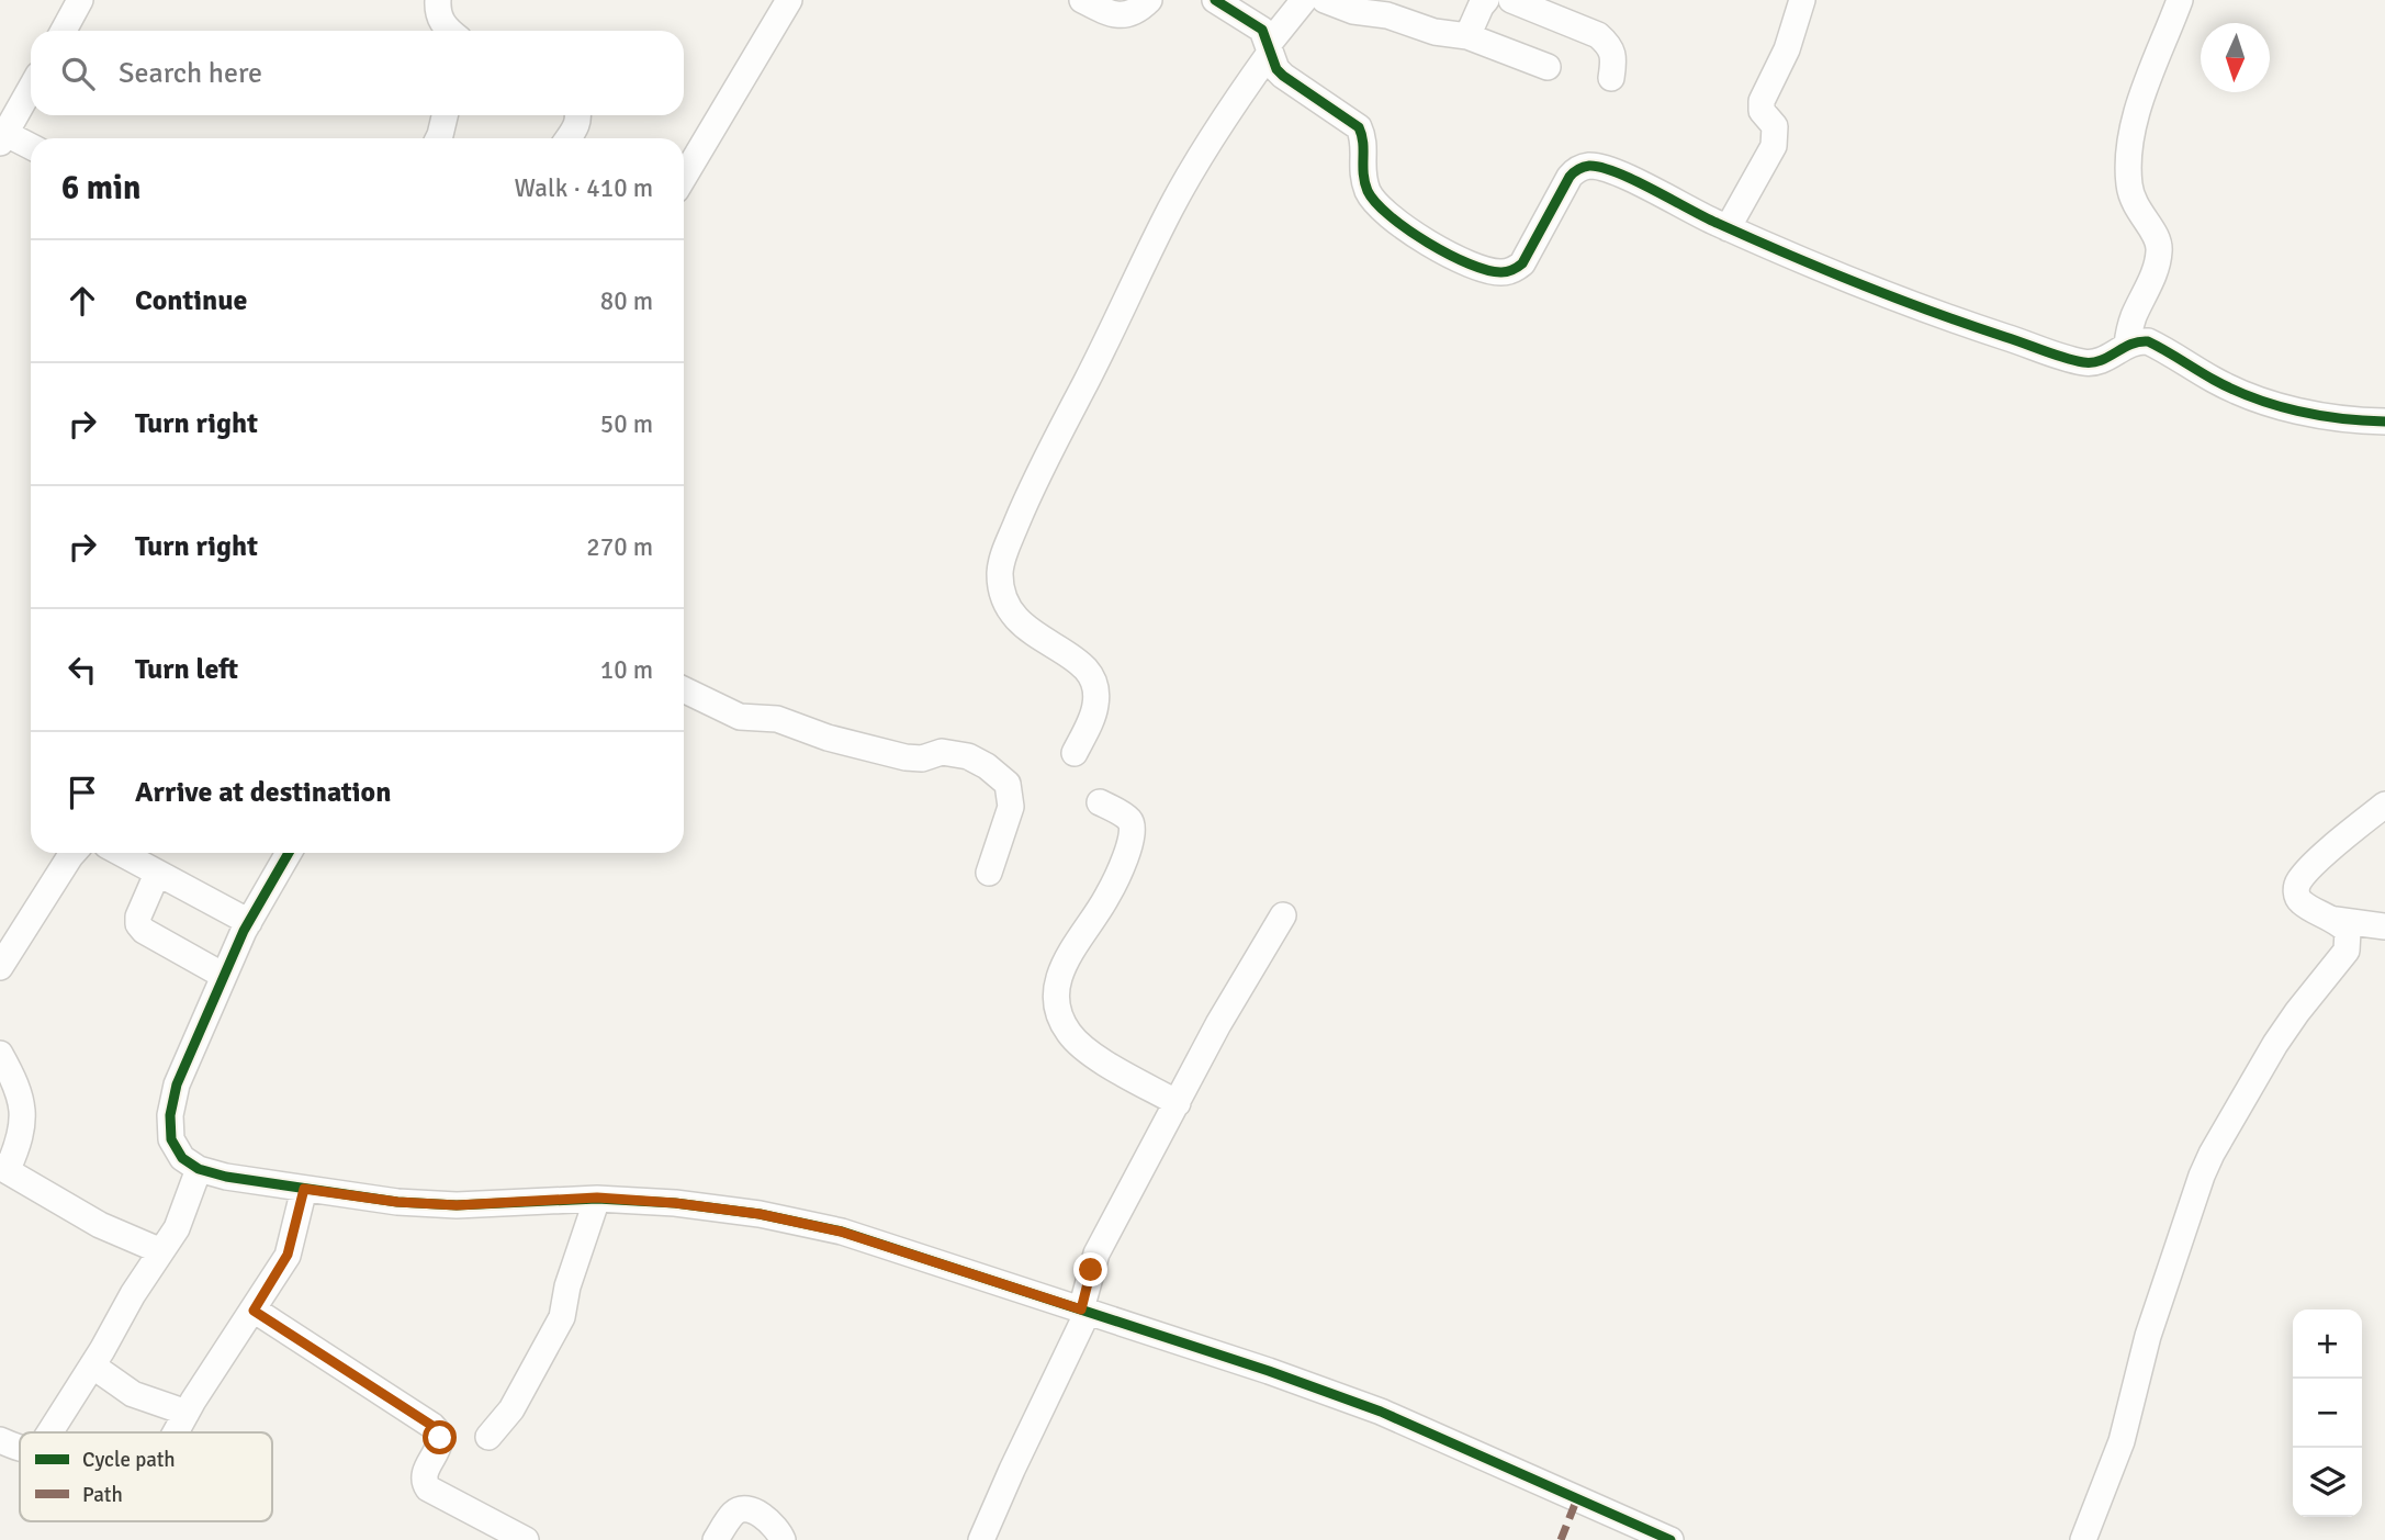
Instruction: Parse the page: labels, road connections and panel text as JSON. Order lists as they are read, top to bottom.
{
  "legend": ["Cycle path", "Path"],
  "north": "bottom",
  "page": {
    "search": "Search here",
    "heading": ["6 min", "Walk · 410 m"],
    "list": [
      ["Continue", "80 m"],
      ["Turn right", "50 m"],
      ["Turn right", "270 m"],
      ["Turn left", "10 m"],
      "Arrive at destination"
    ],
    "map_buttons": ["+", "−"]
  }
}
